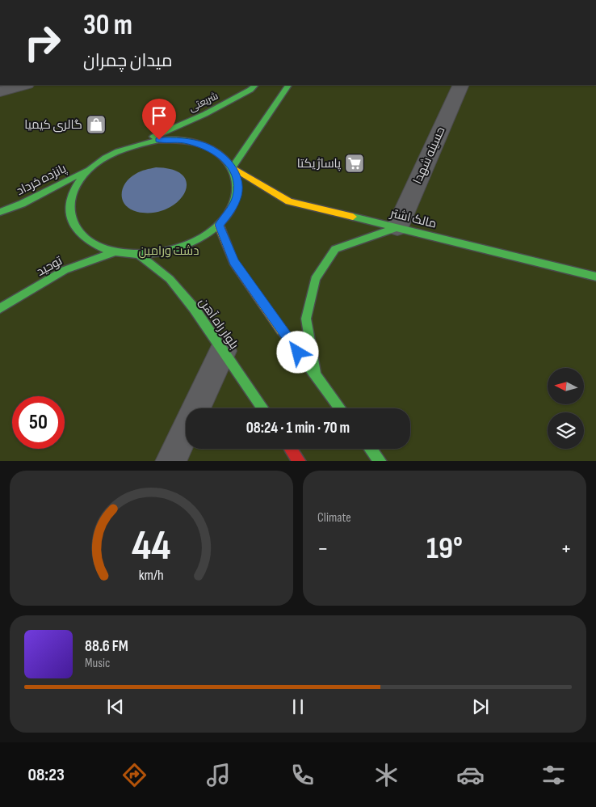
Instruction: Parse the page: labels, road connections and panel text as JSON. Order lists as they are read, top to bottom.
{
  "streets": {
    "main road": [
      "شریعتی",
      "پانزده خرداد",
      "مالک اشتر",
      "توحید",
      "بلوار راه آهن"
    ],
    "street": ["حسینه شهدا"]
  },
  "crossings": [
    ["شریعتی", "پانزده خرداد"],
    ["شریعتی", "مالک اشتر"],
    ["شریعتی", "توحید"],
    ["شریعتی", "بلوار راه آهن"],
    ["حسینه شهدا", "مالک اشتر"],
    ["پانزده خرداد", "مالک اشتر"],
    ["پانزده خرداد", "توحید"],
    ["پانزده خرداد", "بلوار راه آهن"],
    ["مالک اشتر", "توحید"],
    ["مالک اشتر", "بلوار راه آهن"],
    ["توحید", "بلوار راه آهن"]
  ],
  "parks": ["دشت ورامین"],
  "places": {
    "shop": ["گالری کیمیا"],
    "supermarket": ["پاساژ یکتا"]
  },
  "north": "left",
  "page": {
    "turn": ["30 m", "میدان چمران"],
    "limit": "50",
    "trip": "08:24 · 1 min · 70 m",
    "tile": "Climate",
    "heat": ["−", "19°", "+"],
    "song": ["88.6 FM", "Music"],
    "tabs": "08:23",
    "gauge": ["44", "km/h"]
  }
}
